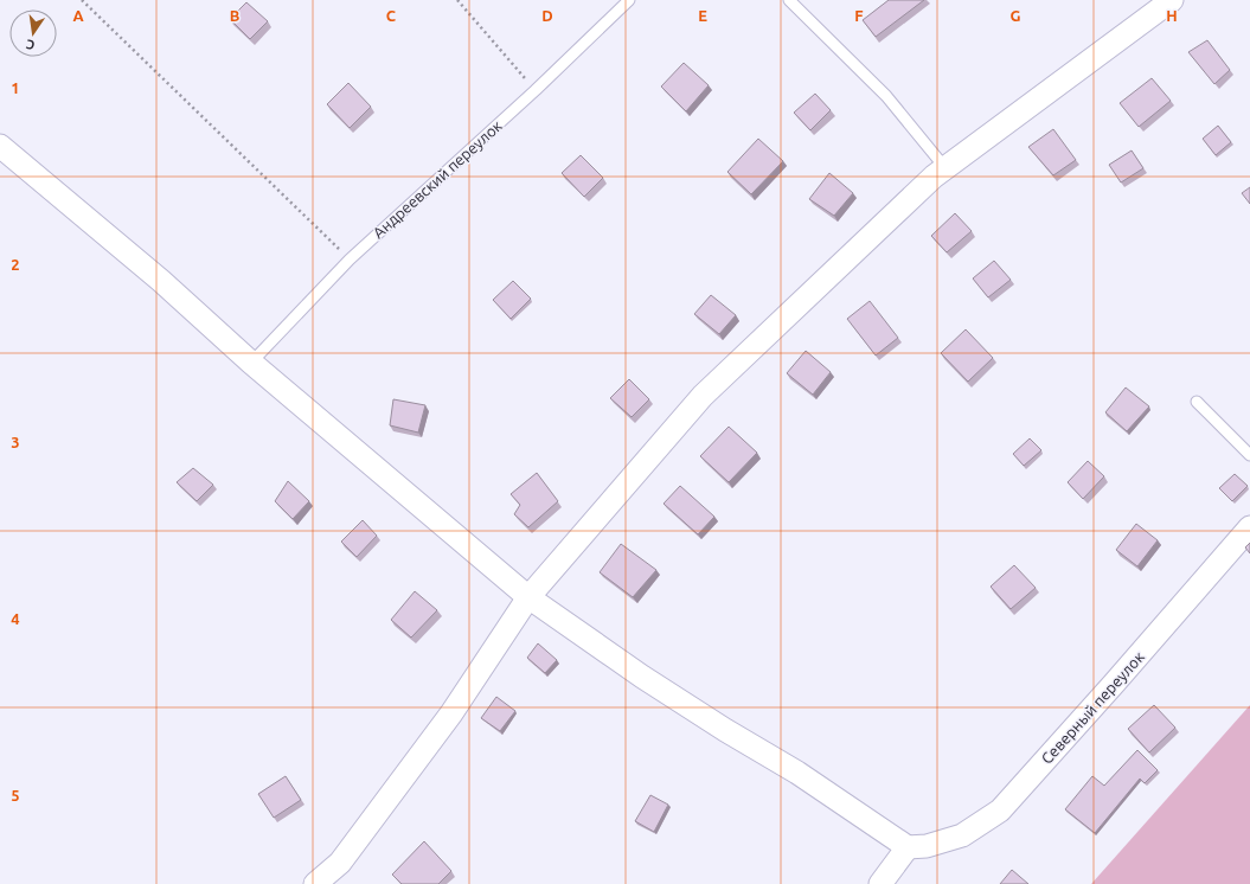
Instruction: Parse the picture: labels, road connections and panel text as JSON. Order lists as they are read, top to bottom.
{
  "streets": {
    "street": ["Северный переулок"],
    "lane": ["Андреевский переулок"]
  },
  "north": "bottom",
  "grid": {
    "columns": [
      "A",
      "B",
      "C",
      "D",
      "E",
      "F",
      "G",
      "H"
    ],
    "rows": [
      "1",
      "2",
      "3",
      "4",
      "5"
    ]
  }
}
